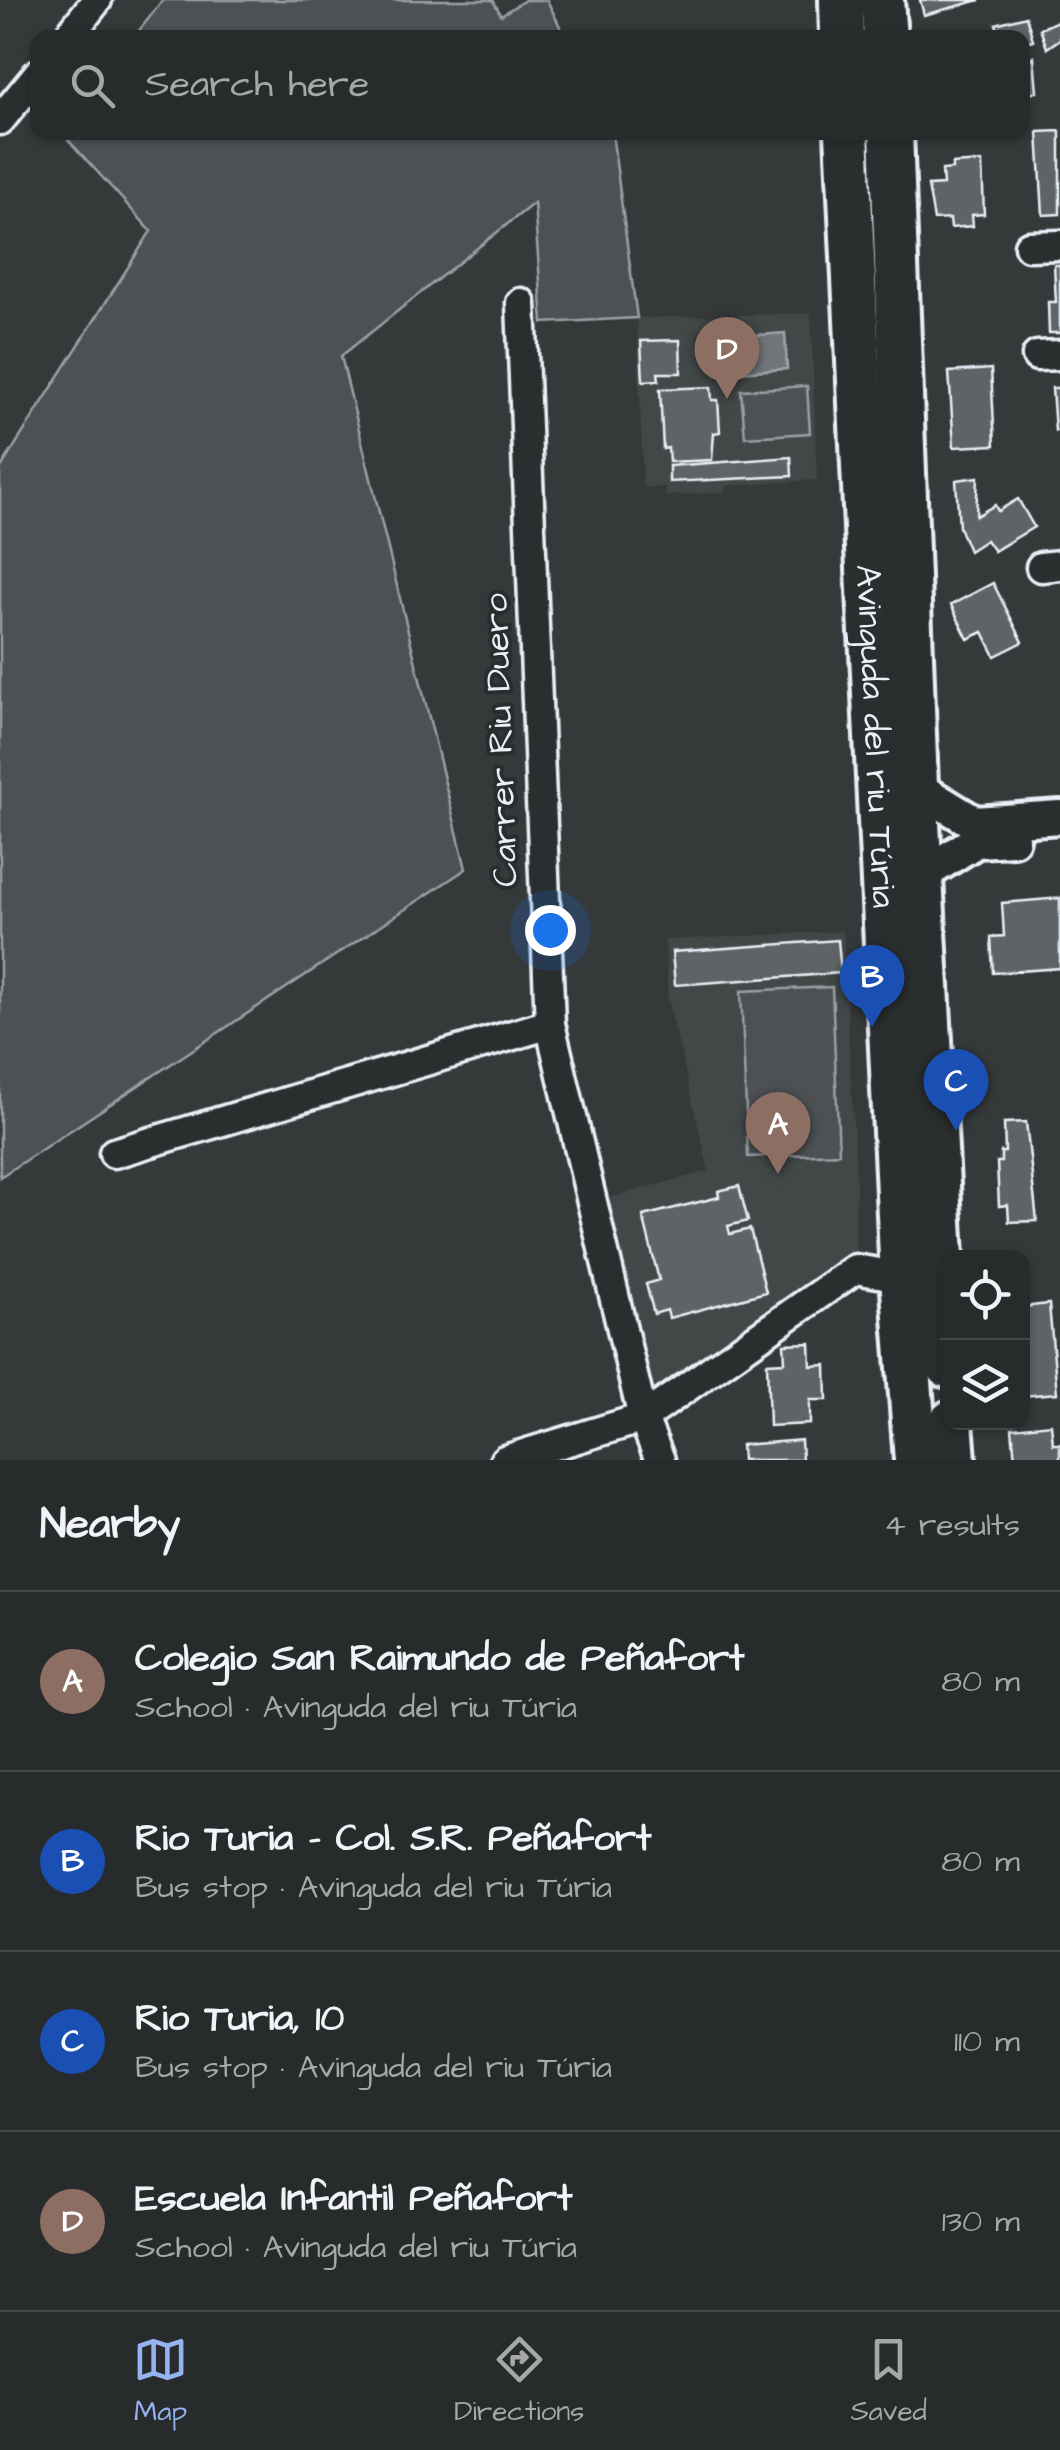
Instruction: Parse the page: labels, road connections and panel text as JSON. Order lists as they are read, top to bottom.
{
  "streets": {
    "main road": ["Avinguda del riu Túria"],
    "street": ["Carrer Riu Duero"]
  },
  "page": {
    "search": "Search here",
    "pins": [
      "D",
      "B",
      "C",
      "A"
    ],
    "heading": ["Nearby", "4 results"],
    "list": [
      {
        "mark": "A",
        "name": "Colegio San Raimundo de Peñafort",
        "note": "School · Avinguda del riu Túria",
        "value": "80 m"
      },
      {
        "mark": "B",
        "name": "Rio Turia - Col. S.R. Peñafort",
        "note": "Bus stop · Avinguda del riu Túria",
        "value": "80 m"
      },
      {
        "mark": "C",
        "name": "Rio Turia, 10",
        "note": "Bus stop · Avinguda del riu Túria",
        "value": "110 m"
      },
      {
        "mark": "D",
        "name": "Escuela Infantil Peñafort",
        "note": "School · Avinguda del riu Túria",
        "value": "130 m"
      }
    ],
    "nav": ["Map", "Directions", "Saved"]
  }
}
